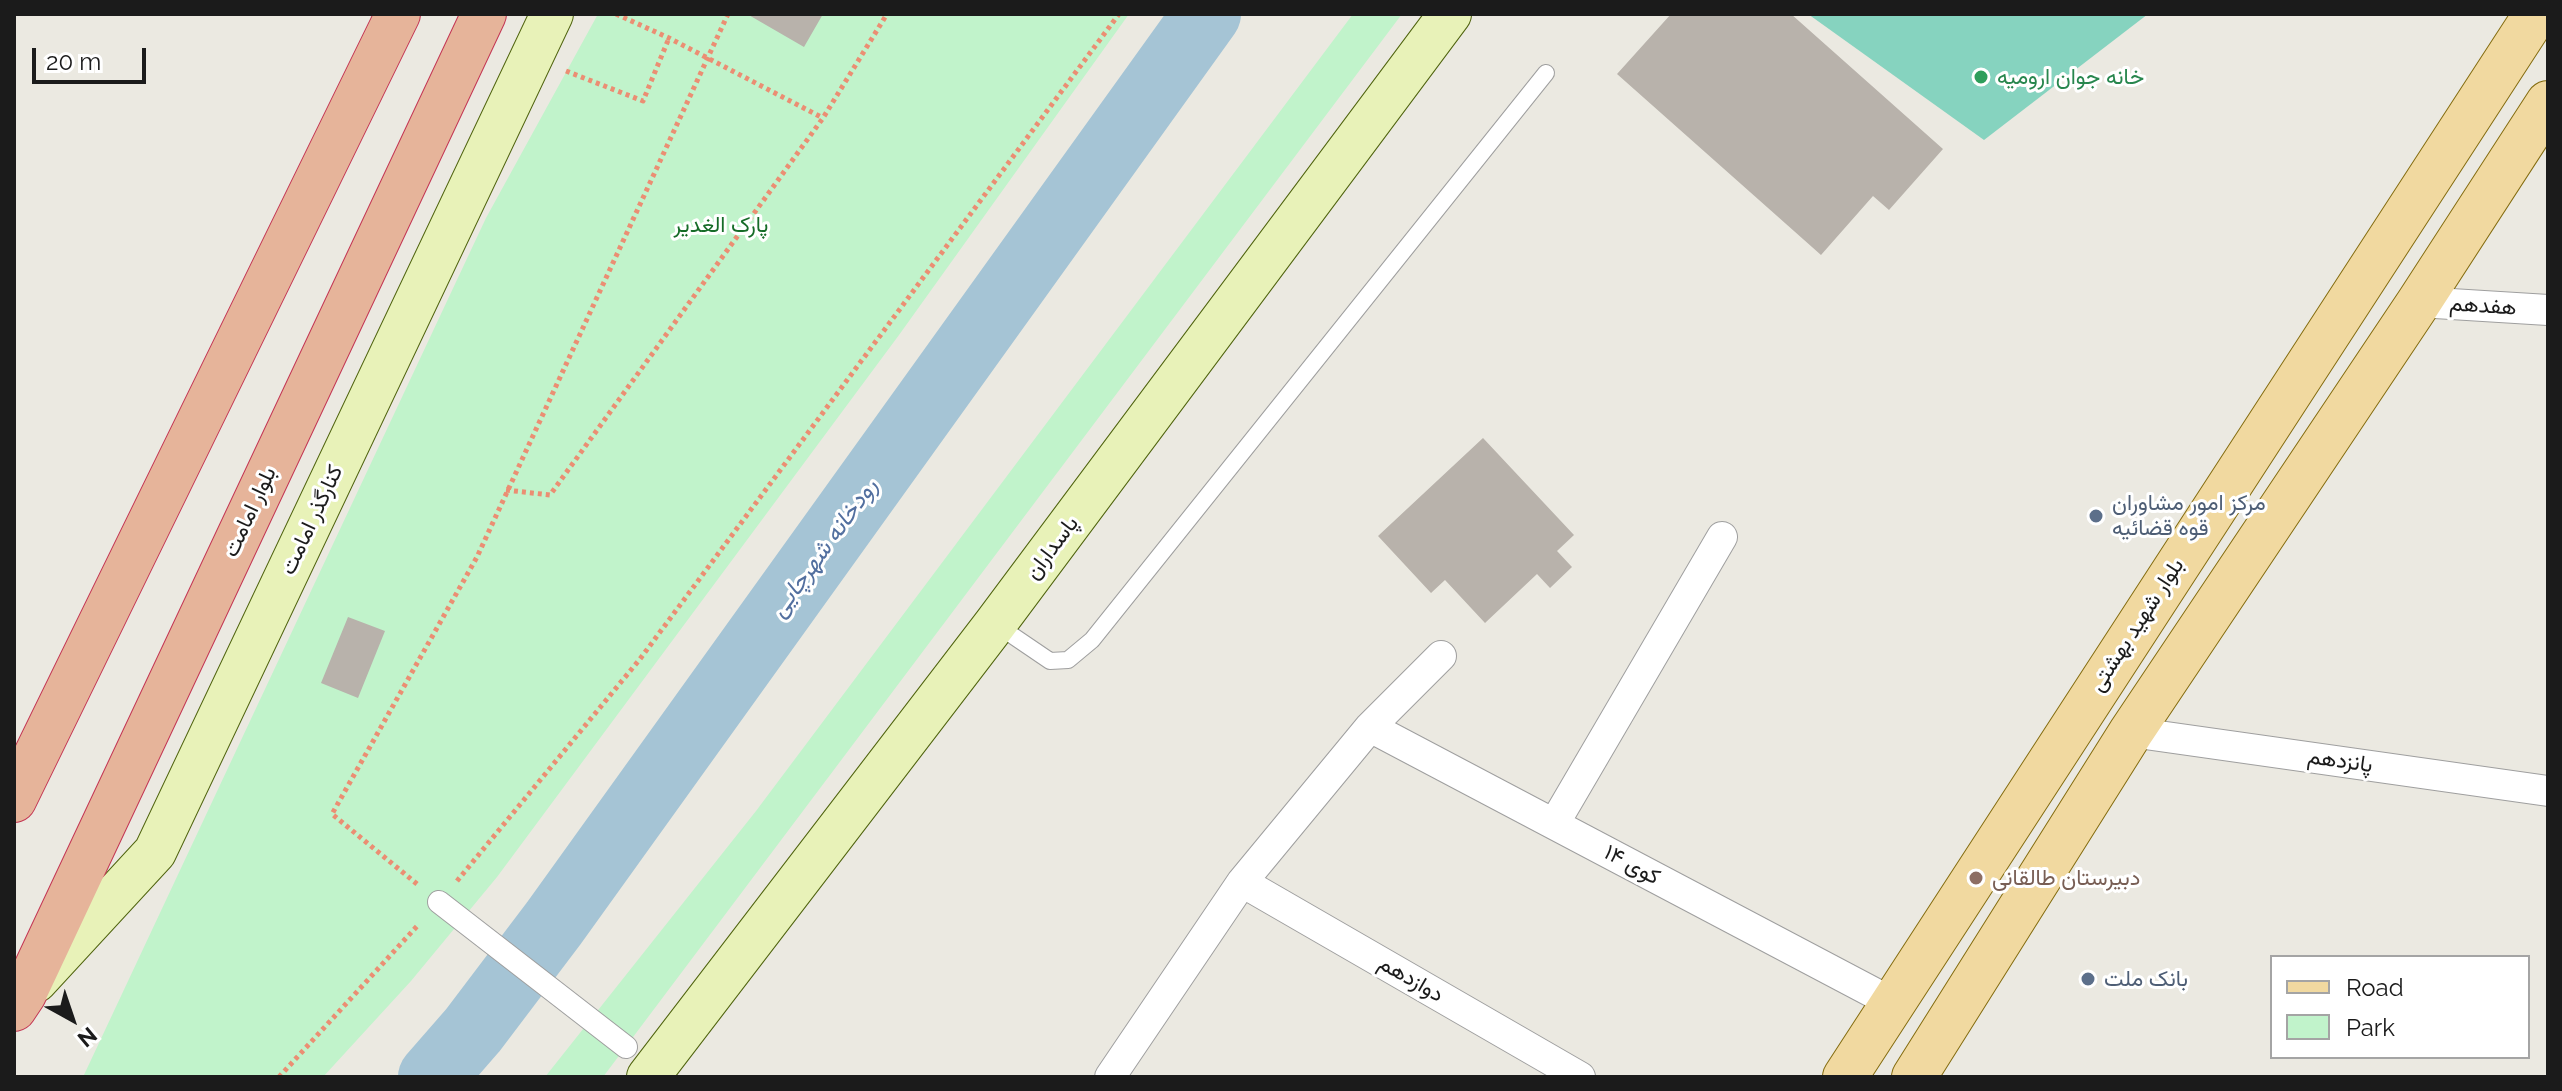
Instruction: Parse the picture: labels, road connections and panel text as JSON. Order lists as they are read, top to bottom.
{
  "streets": {
    "highway": ["بلوار امامت"],
    "main road": ["کنارگذر امامت", "پاسداران", "بلوار شهید بهشتی"],
    "street": [
      "هفدهم",
      "پانزدهم",
      "کوی ۱۴",
      "دوازدهم"
    ]
  },
  "crossings": [
    ["بلوار امامت", "کنارگذر امامت"],
    ["بلوار شهید بهشتی", "کوی ۱۴"]
  ],
  "water": ["رودخانه شهرچایی"],
  "parks": ["پارک الغدیر"],
  "places": [
    "خانه جوان ارومیه",
    "مرکز امور مشاوران قوه قضائیه",
    "دبیرستان طالقانی",
    "بانک ملت"
  ],
  "legend": ["Road", "Park"],
  "scale_bar": "20 m",
  "north": "bottom right"
}
